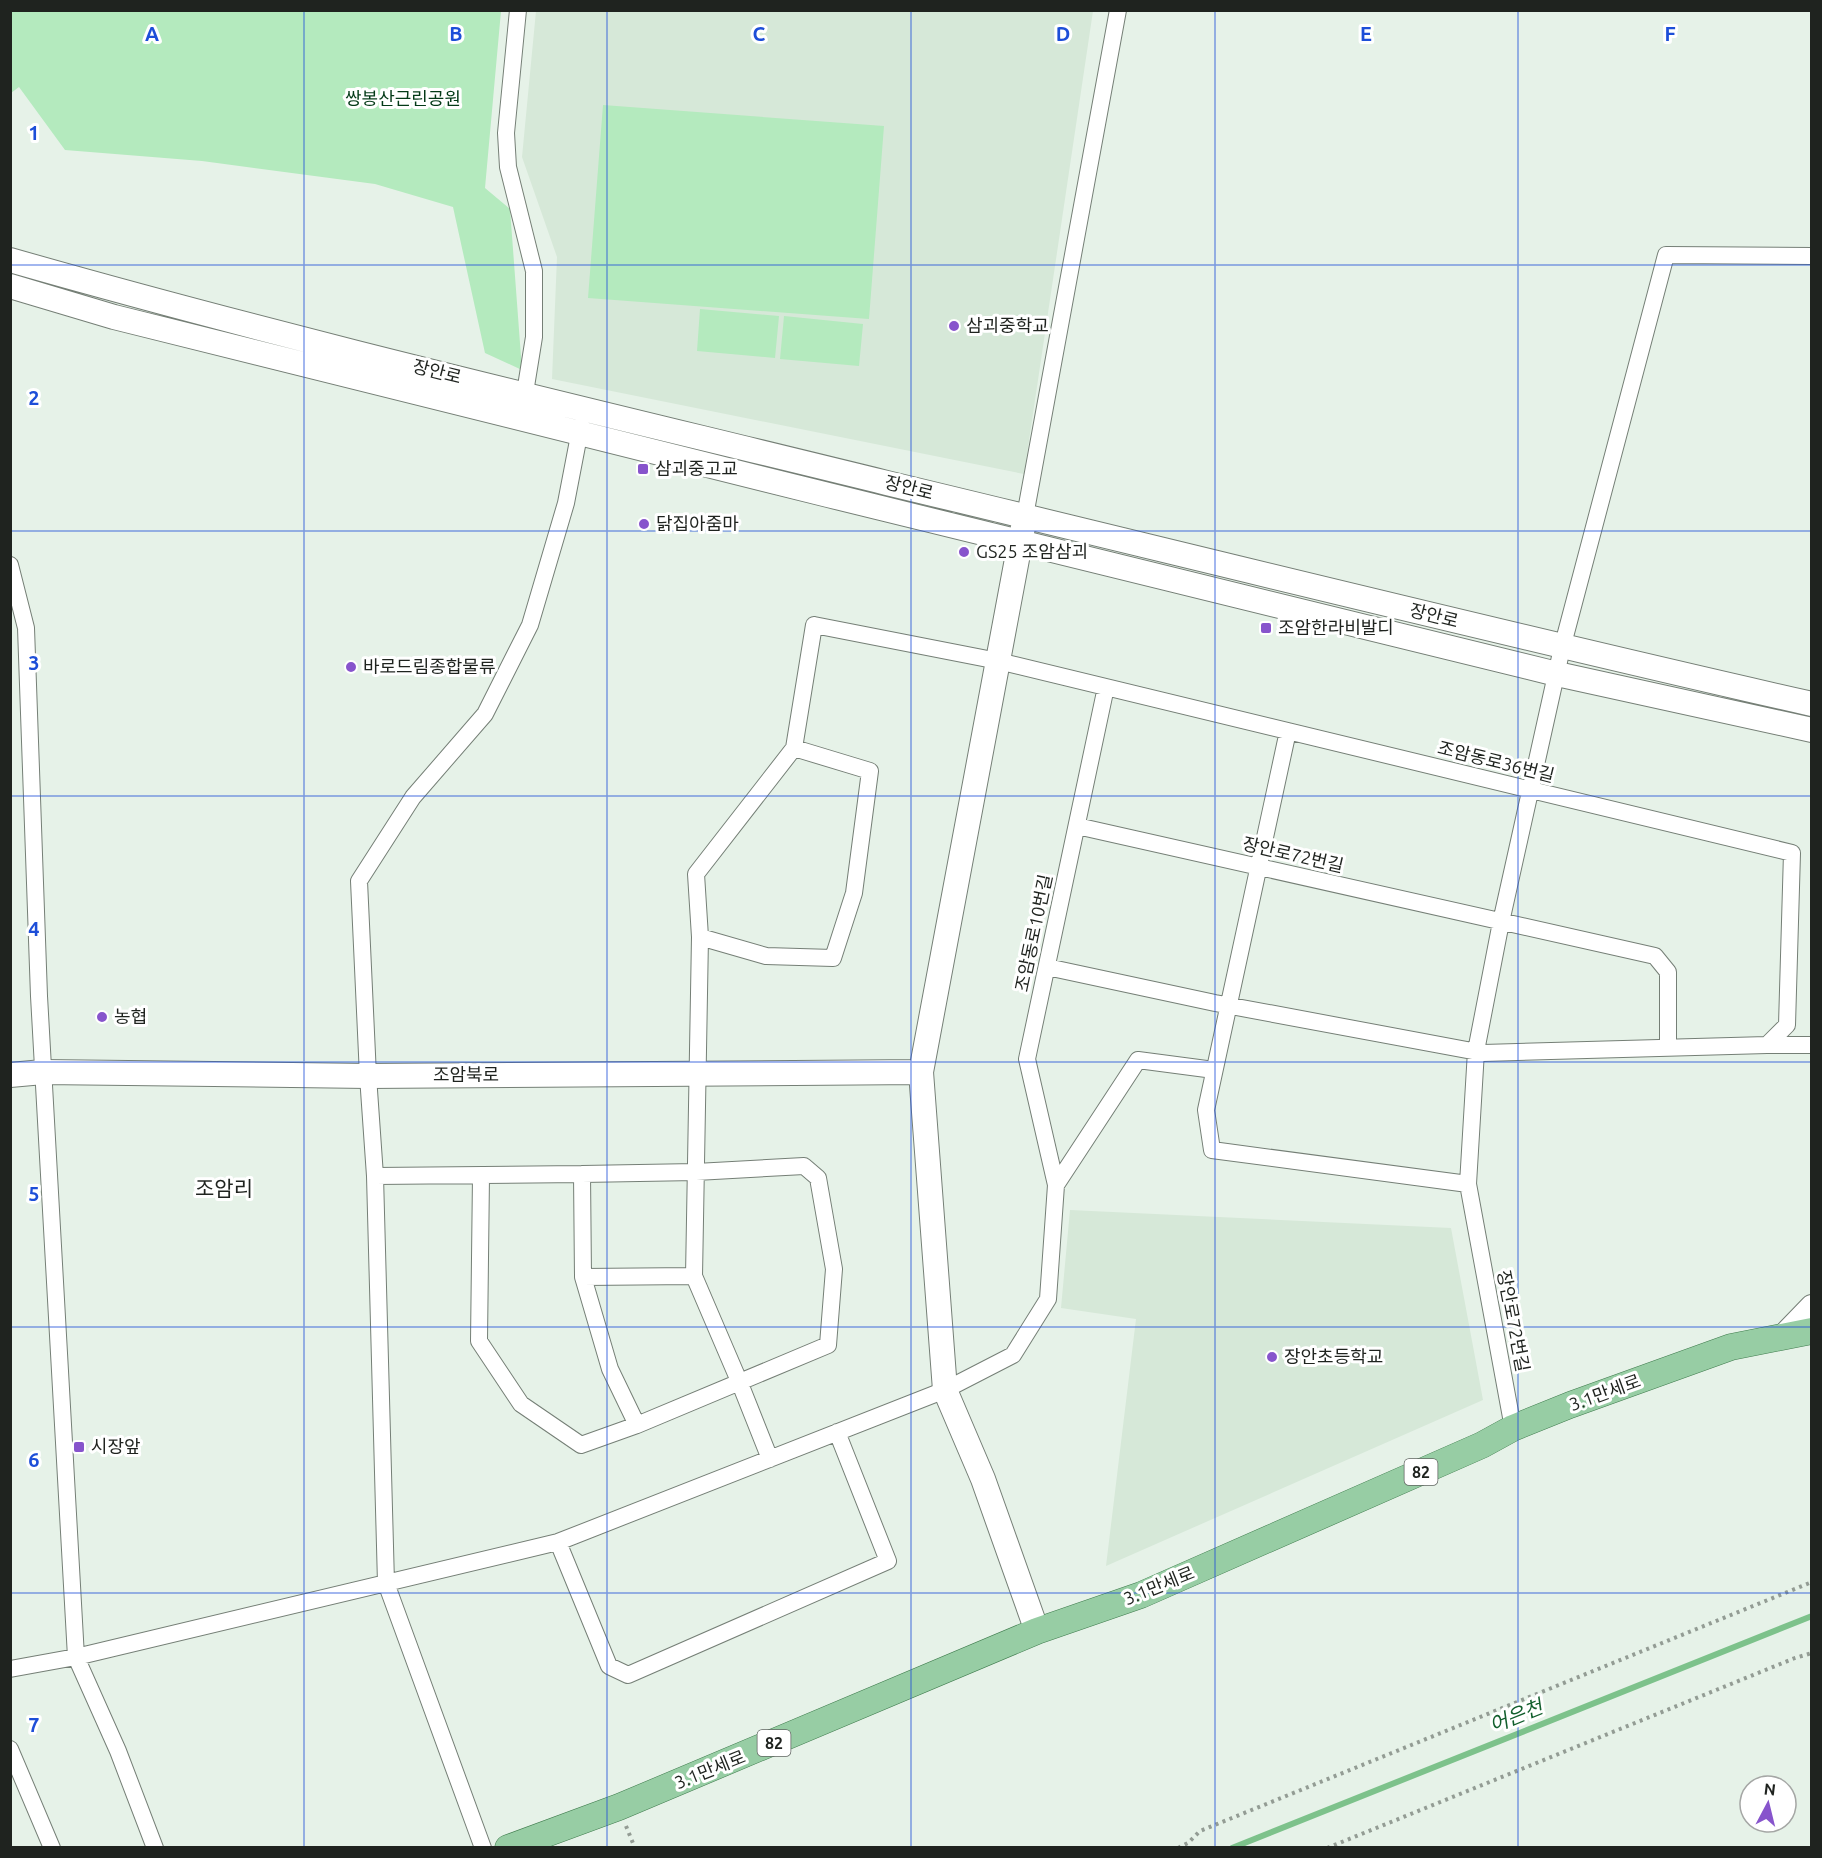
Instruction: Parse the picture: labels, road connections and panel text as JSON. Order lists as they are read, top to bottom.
{
  "streets": {
    "main road": ["3.1만세로", "82"],
    "street": [
      "장안로",
      "조암동로36번길",
      "장안로72번길",
      "조암동로10번길",
      "조암북로"
    ]
  },
  "crossings": [
    ["장안로", "장안로72번길"],
    ["조암동로36번길", "장안로72번길"],
    ["조암동로36번길", "조암동로10번길"],
    ["장안로72번길", "조암동로10번길"],
    ["장안로72번길", "3.1만세로"]
  ],
  "districts": ["조암리"],
  "water": ["어은천"],
  "parks": ["쌍봉산근린공원"],
  "places": {
    "other": [
      "삼괴중학교",
      "닭집아줌마",
      "GS25 조암삼괴",
      "바로드림종합물류",
      "농협",
      "장안초등학교"
    ],
    "transit": ["삼괴중고교", "조암한라비발디", "시장앞"]
  },
  "north": "top",
  "grid": {
    "columns": [
      "A",
      "B",
      "C",
      "D",
      "E",
      "F"
    ],
    "rows": [
      "1",
      "2",
      "3",
      "4",
      "5",
      "6",
      "7"
    ]
  }
}
